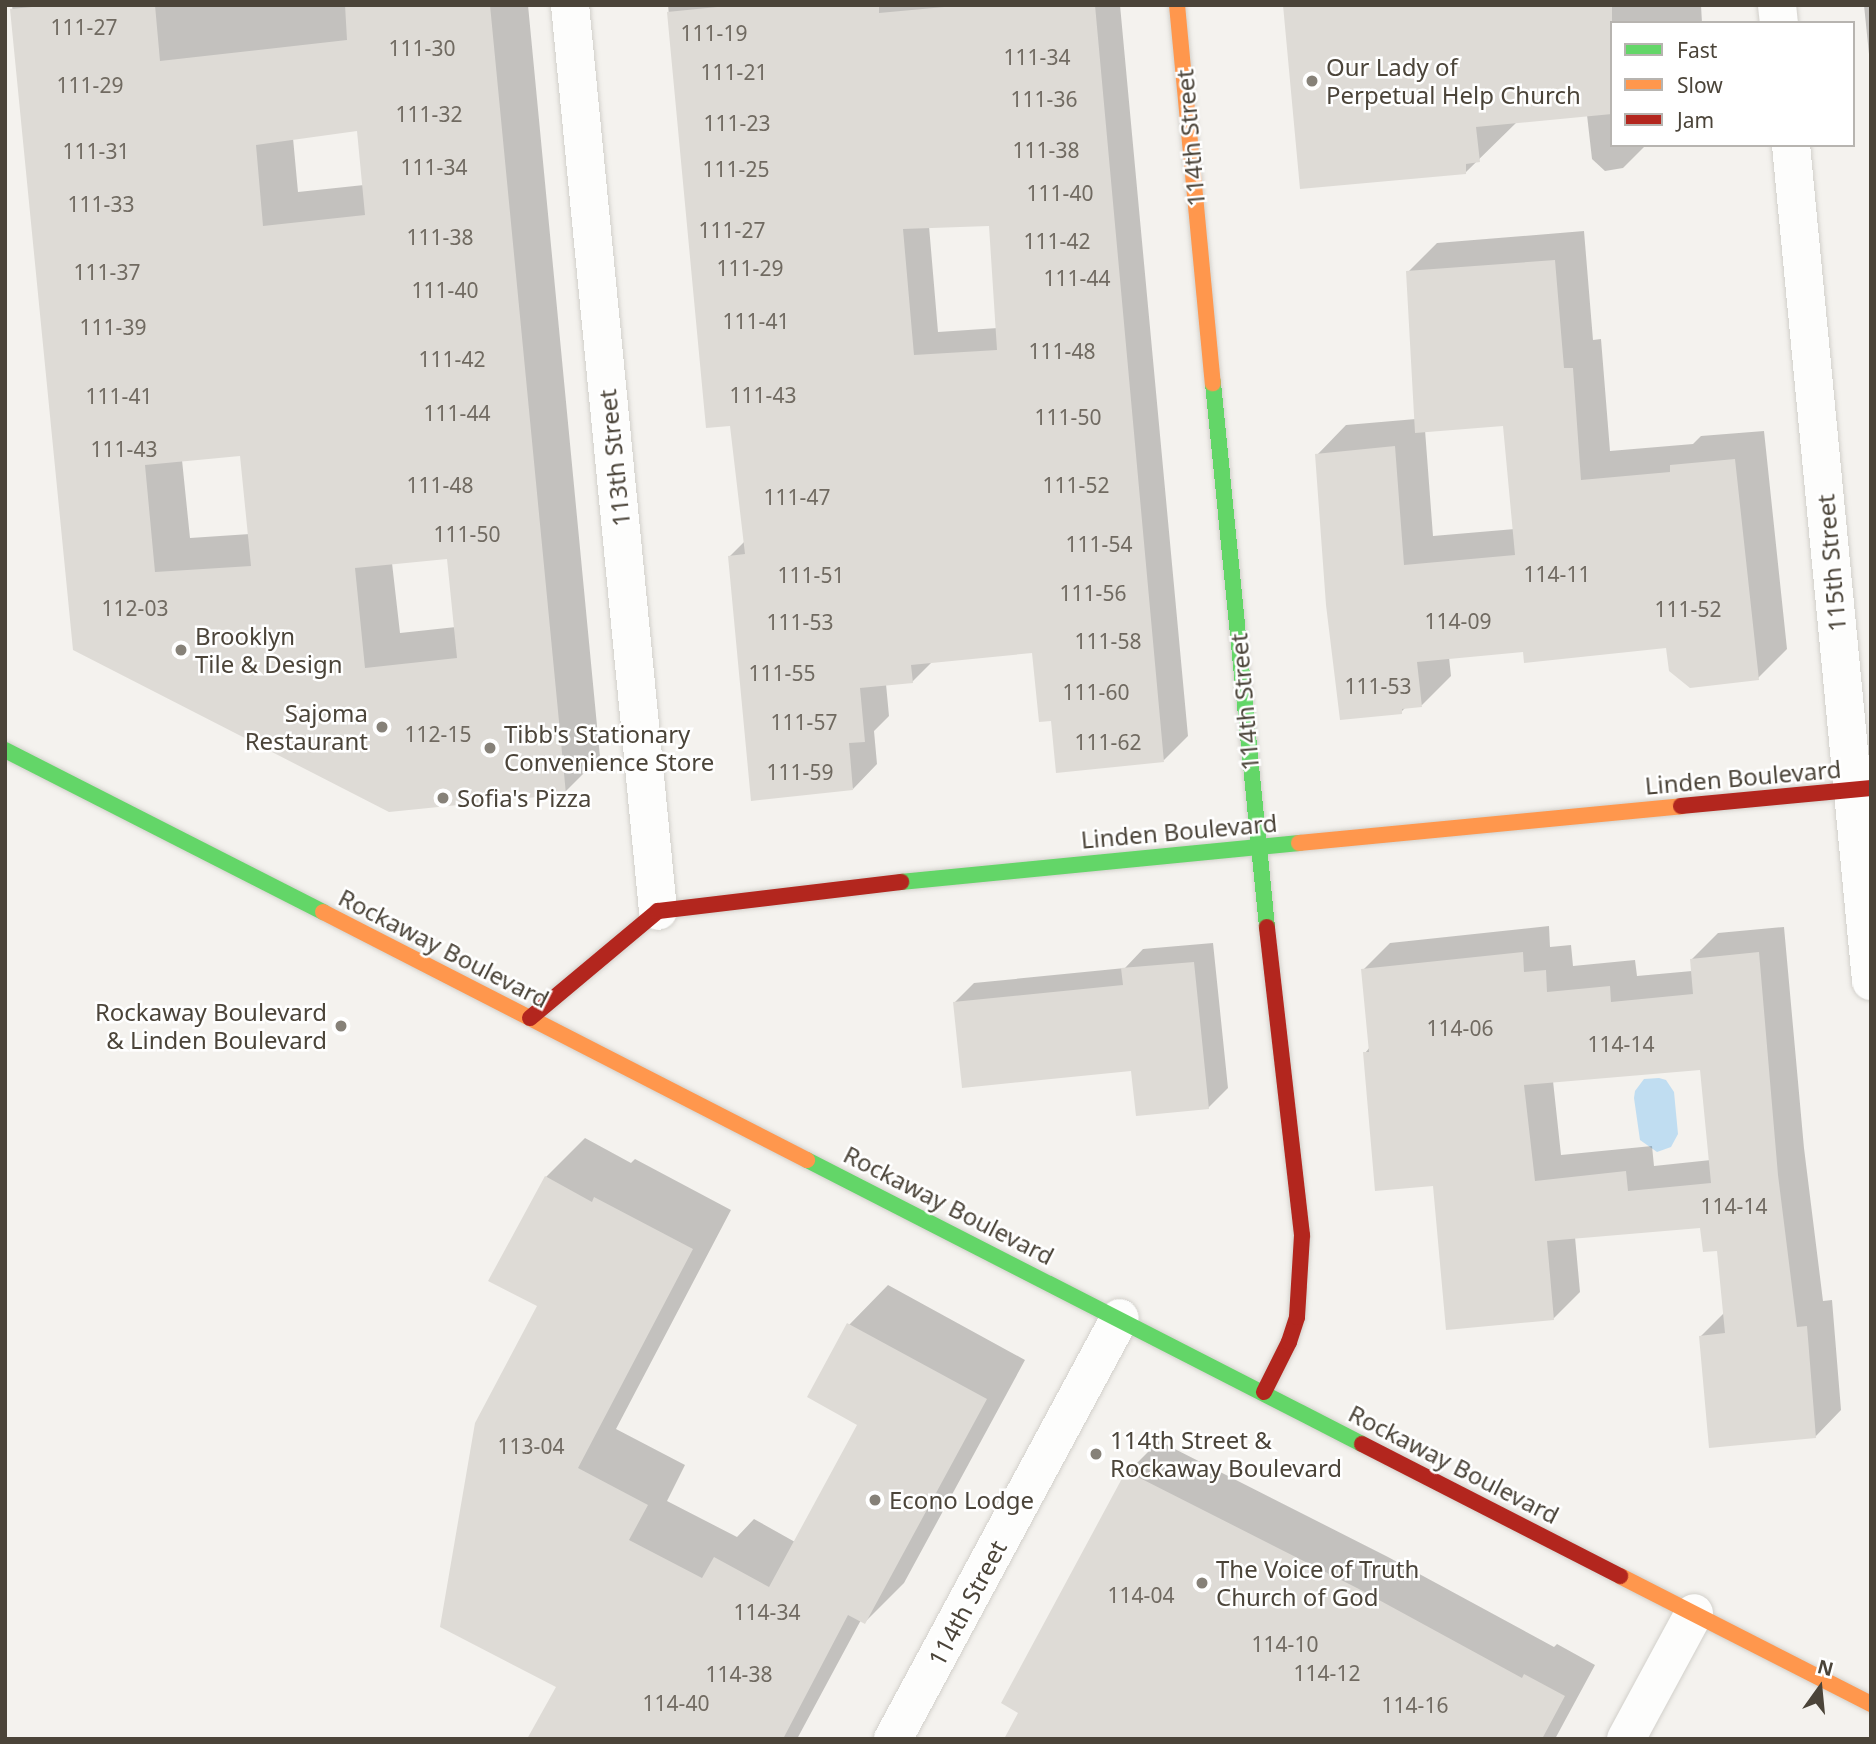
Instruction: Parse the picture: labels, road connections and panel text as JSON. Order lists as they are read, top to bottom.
{
  "streets": {
    "main road": ["114th Street", "Linden Boulevard", "Rockaway Boulevard"],
    "street": ["113th Street", "115th Street"]
  },
  "crossings": [
    ["114th Street", "Linden Boulevard"],
    ["114th Street", "Rockaway Boulevard"],
    ["113th Street", "Linden Boulevard"],
    ["115th Street", "Linden Boulevard"]
  ],
  "places": [
    "Our Lady of Perpetual Help Church",
    "Brooklyn Tile & Design",
    "Sajoma Restaurant",
    "Tibb's Stationary Convenience Store",
    "Sofia's Pizza",
    "Rockaway Boulevard & Linden Boulevard",
    "114th Street & Rockaway Boulevard",
    "Econo Lodge",
    "The Voice of Truth Church of God"
  ],
  "house_numbers": [
    "111-27",
    "111-19",
    "111-30",
    "111-34",
    "111-21",
    "111-29",
    "111-36",
    "111-32",
    "111-23",
    "111-38",
    "111-31",
    "111-34",
    "111-25",
    "111-40",
    "111-33",
    "111-27",
    "111-38",
    "111-42",
    "111-29",
    "111-37",
    "111-44",
    "111-40",
    "111-41",
    "111-39",
    "111-48",
    "111-42",
    "111-43",
    "111-41",
    "111-44",
    "111-50",
    "111-43",
    "111-48",
    "111-52",
    "111-47",
    "111-50",
    "111-54",
    "114-11",
    "111-51",
    "111-56",
    "112-03",
    "111-52",
    "114-09",
    "111-53",
    "111-58",
    "111-55",
    "111-53",
    "111-60",
    "111-57",
    "112-15",
    "111-62",
    "111-59",
    "114-06",
    "114-14",
    "114-14",
    "113-04",
    "114-04",
    "114-34",
    "114-10",
    "114-12",
    "114-38",
    "114-40",
    "114-16"
  ],
  "legend": ["Fast", "Slow", "Jam"],
  "north": "top"
}
